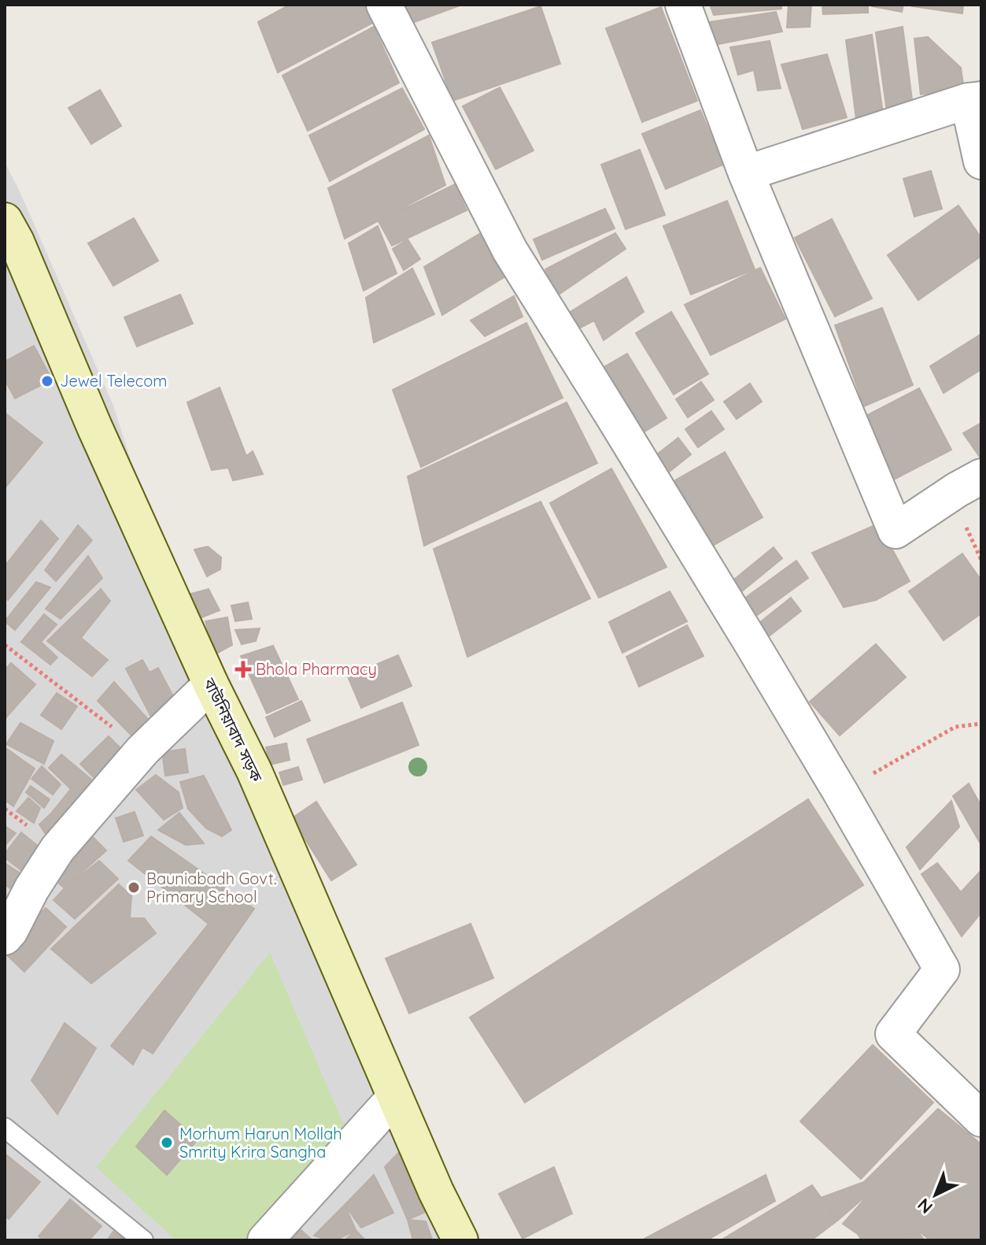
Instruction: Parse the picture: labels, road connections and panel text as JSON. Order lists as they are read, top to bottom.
{
  "streets": {
    "street": ["বাউনিয়াবাদ সড়ক"]
  },
  "places": {
    "other": ["Jewel Telecom", "Bauniabadh Govt. Primary School", "Morhum Harun Mollah Smrity Krira Sangha"],
    "health": ["Bhola Pharmacy"]
  },
  "north": "bottom left"
}
